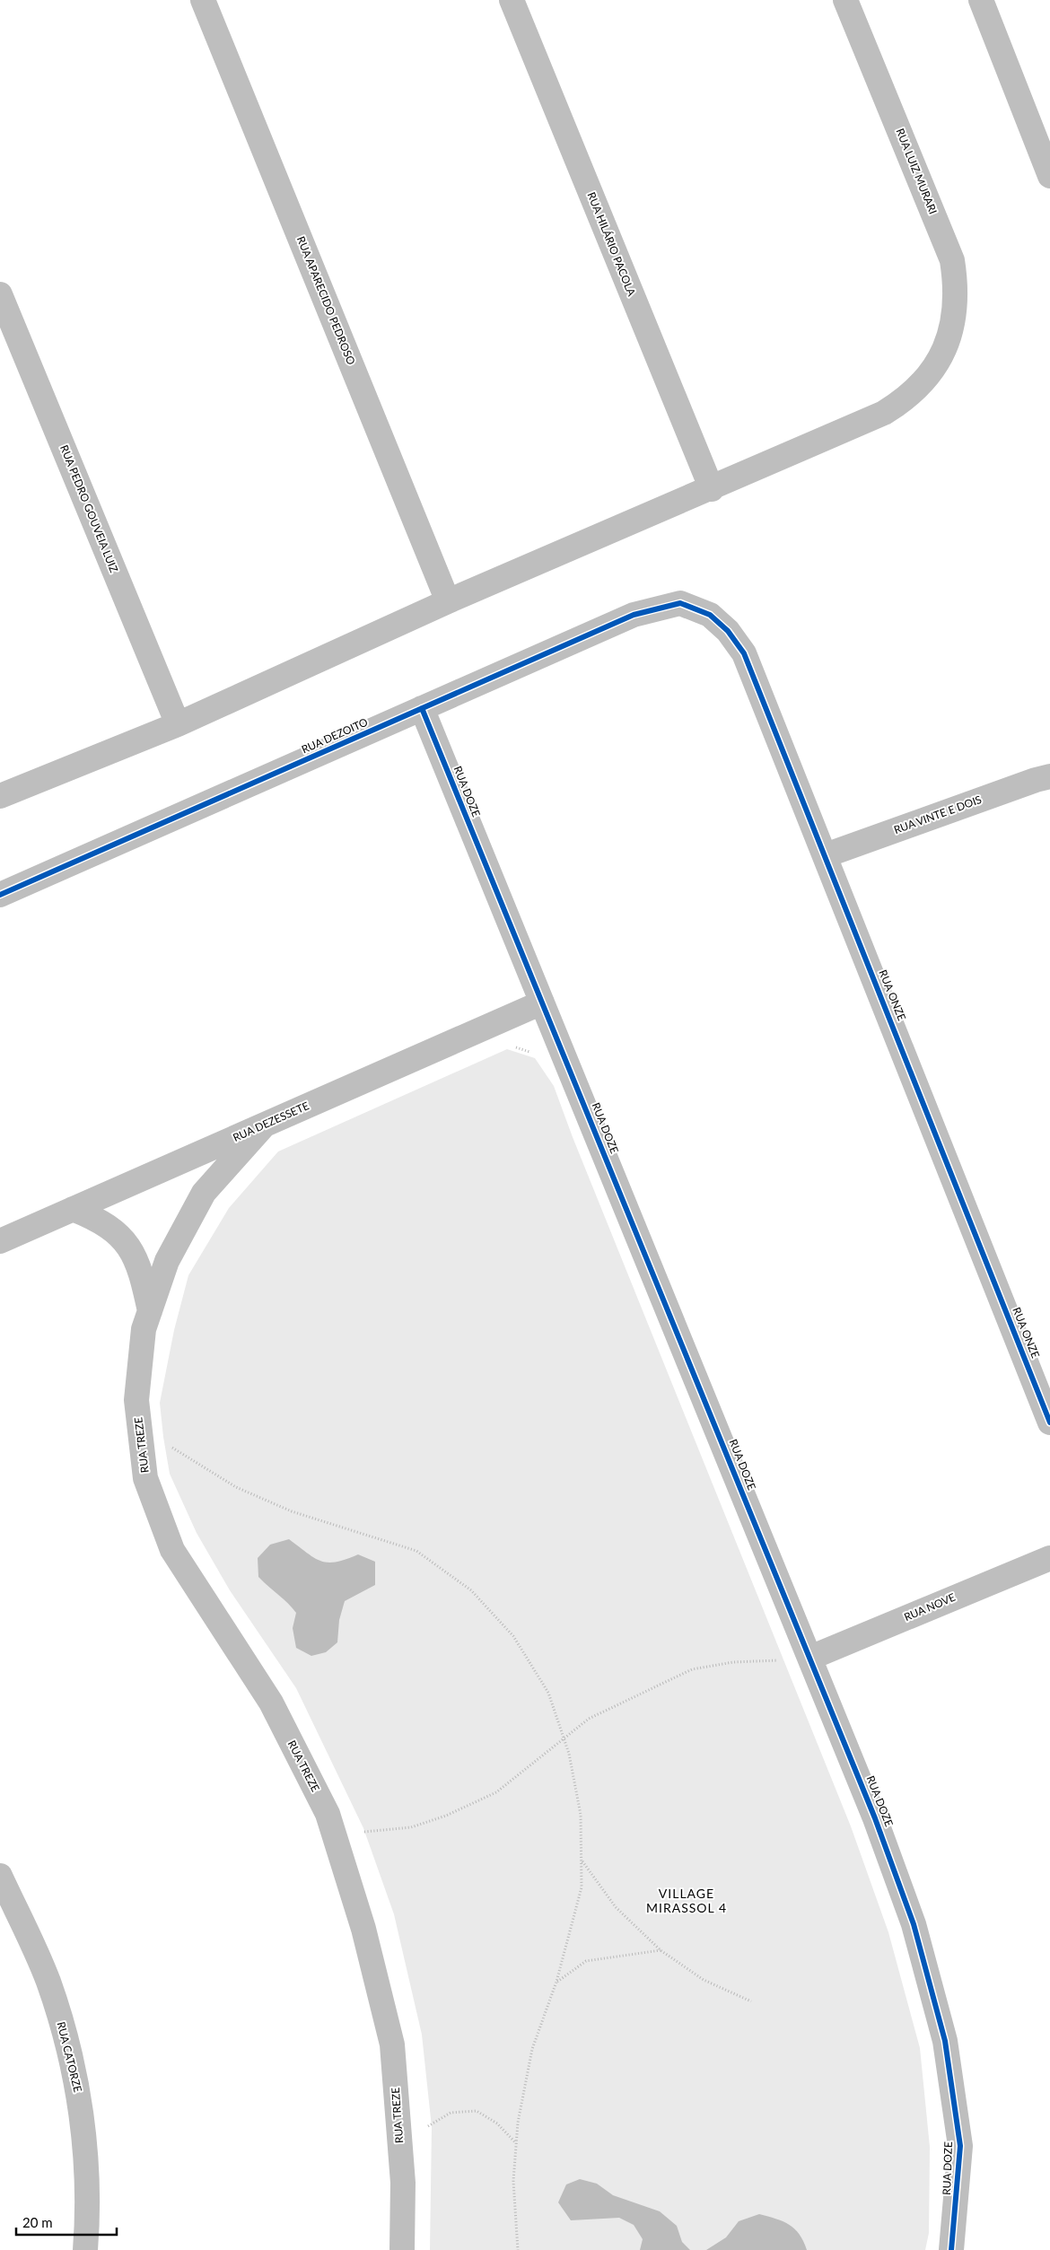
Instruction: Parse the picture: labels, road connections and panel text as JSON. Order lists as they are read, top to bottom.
{
  "streets": {
    "street": [
      "RUA LUIZ MURARI",
      "RUA HILÁRIO PACOLA",
      "RUA APARECIDO PEDROSO",
      "RUA PEDRO GOUVEIA LUIZ",
      "RUA DEZOITO",
      "RUA DOZE",
      "RUA VINTE E DOIS",
      "RUA ONZE",
      "RUA DEZESSETE",
      "RUA TREZE",
      "RUA NOVE",
      "RUA CATORZE"
    ]
  },
  "crossings": [
    ["RUA LUIZ MURARI", "RUA HILÁRIO PACOLA"],
    ["RUA LUIZ MURARI", "RUA APARECIDO PEDROSO"],
    ["RUA LUIZ MURARI", "RUA PEDRO GOUVEIA LUIZ"],
    ["RUA DEZOITO", "RUA DOZE"],
    ["RUA DEZOITO", "RUA ONZE"],
    ["RUA DOZE", "RUA DEZESSETE"],
    ["RUA DOZE", "RUA NOVE"],
    ["RUA VINTE E DOIS", "RUA ONZE"],
    ["RUA DEZESSETE", "RUA TREZE"]
  ],
  "districts": ["VILLAGE MIRASSOL 4"],
  "scale_bar": "20 m"
}
